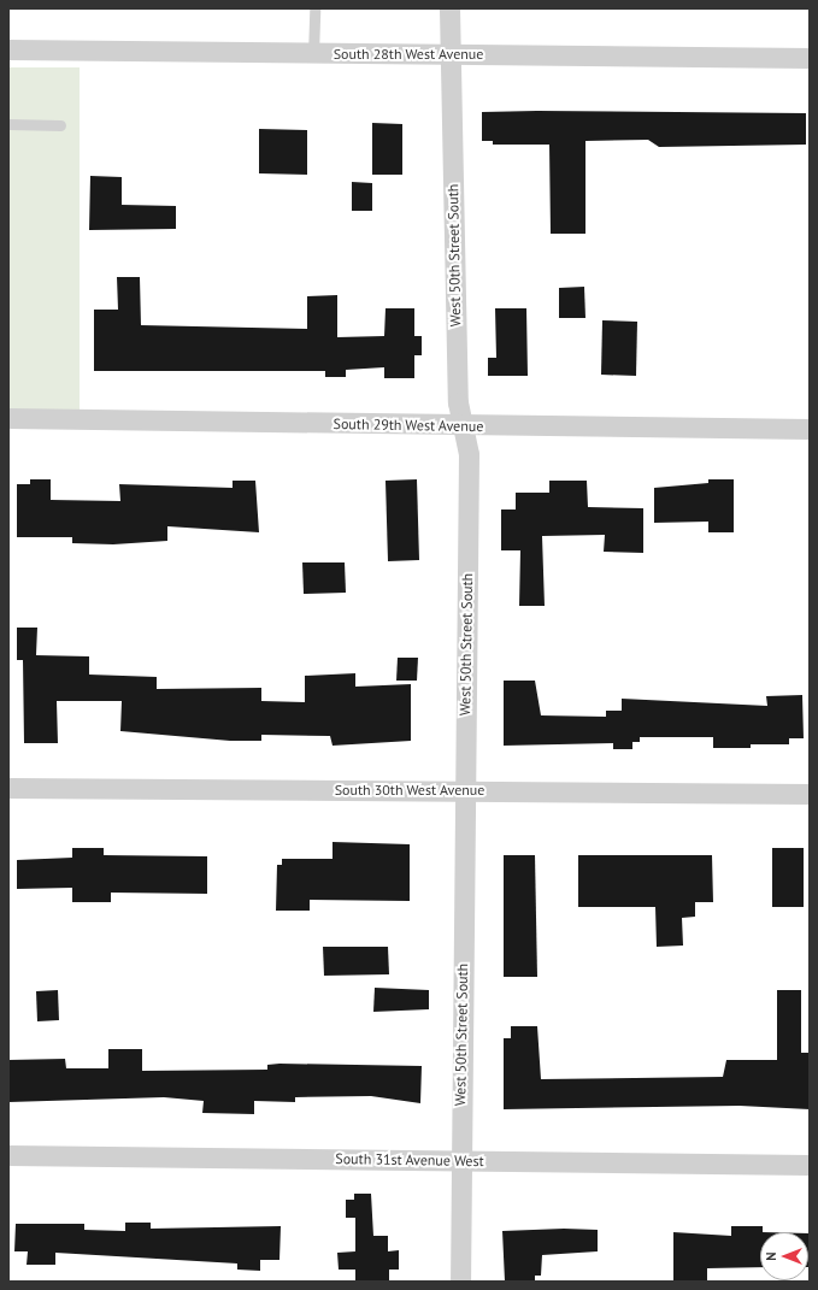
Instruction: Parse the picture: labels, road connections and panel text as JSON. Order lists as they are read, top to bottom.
{
  "streets": {
    "street": [
      "South 28th West Avenue",
      "West 50th Street South",
      "South 29th West Avenue",
      "South 30th West Avenue",
      "South 31st Avenue West"
    ]
  },
  "crossings": [
    ["South 28th West Avenue", "West 50th Street South"],
    ["West 50th Street South", "South 29th West Avenue"],
    ["West 50th Street South", "South 30th West Avenue"],
    ["West 50th Street South", "South 31st Avenue West"]
  ],
  "north": "left"
}
